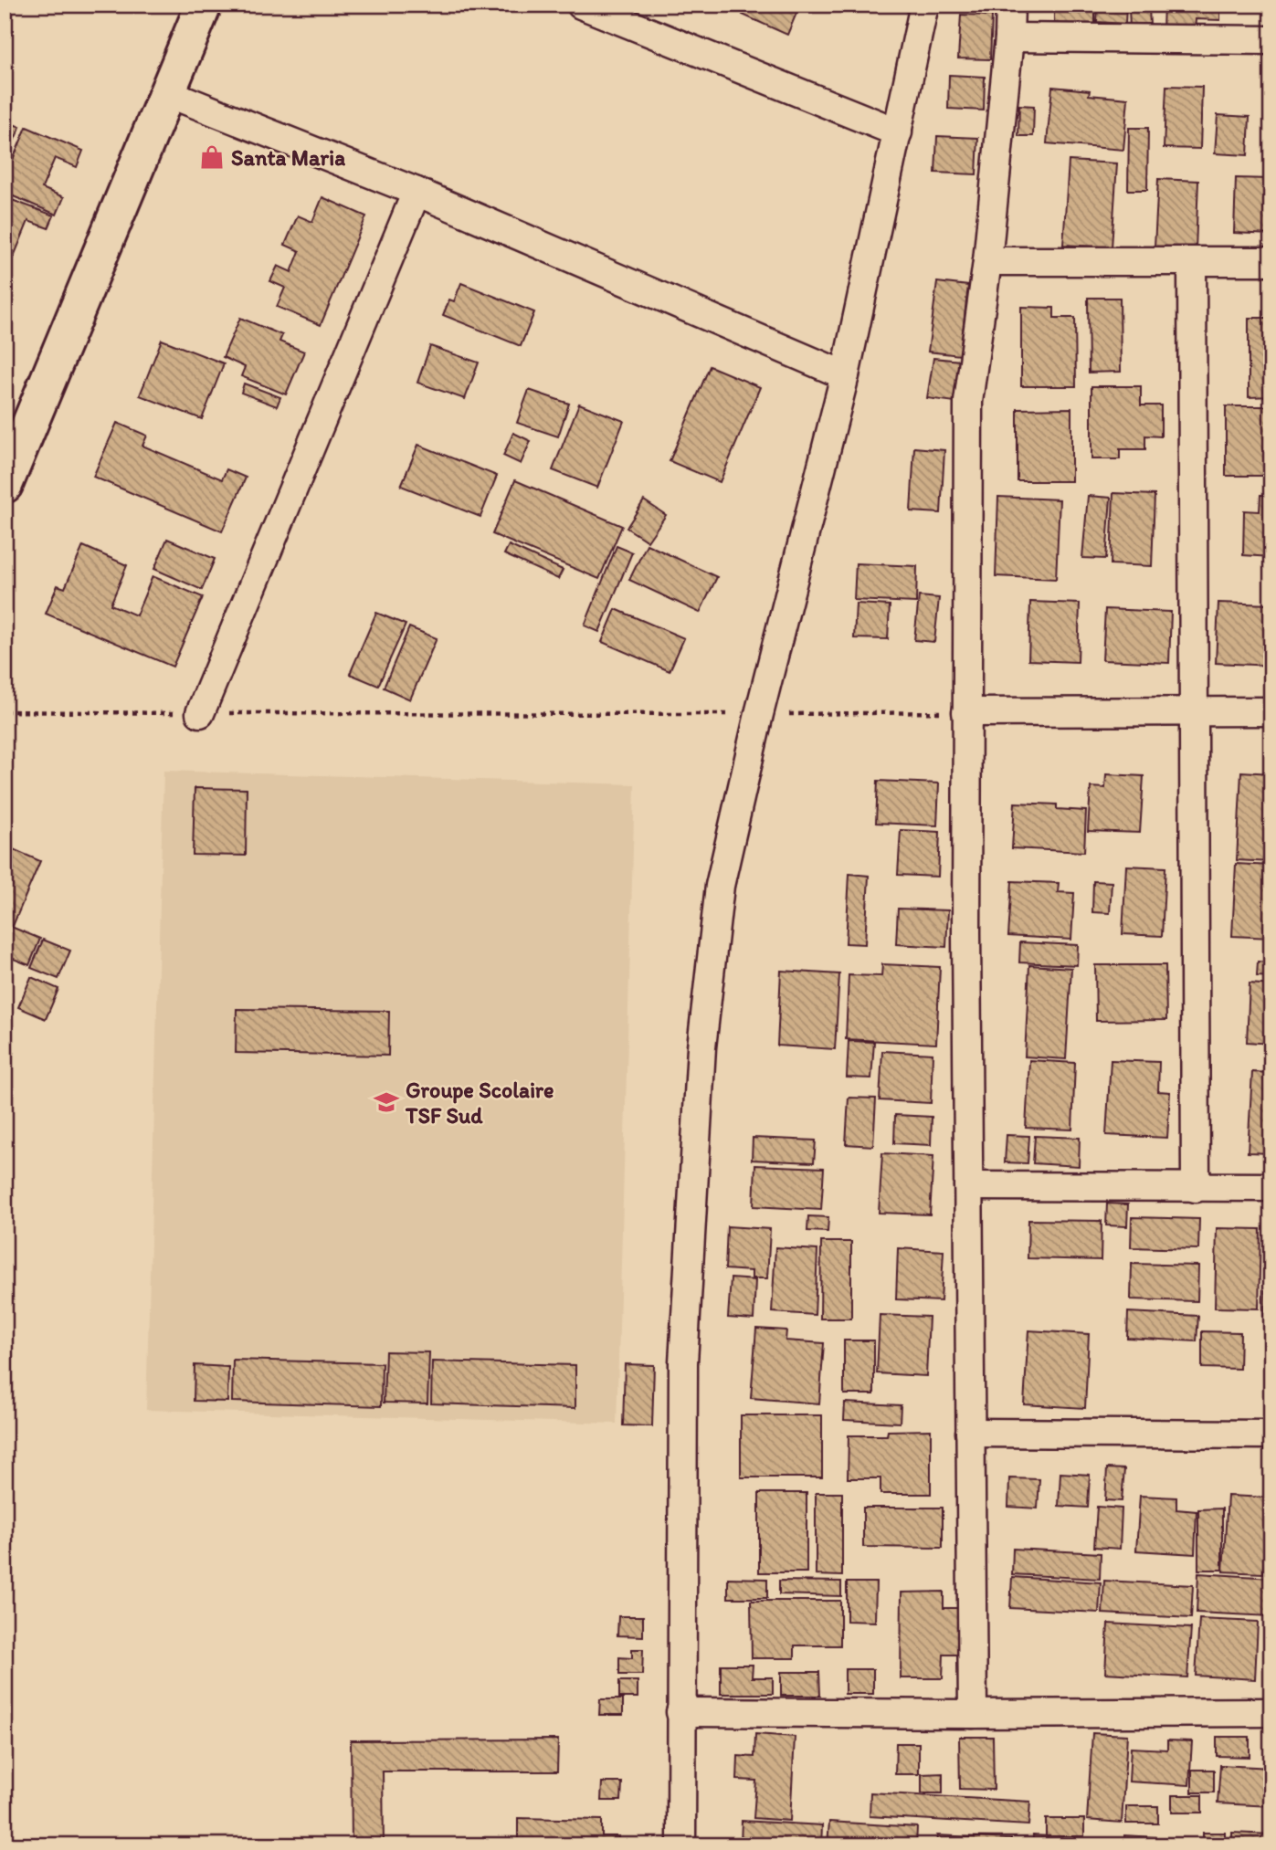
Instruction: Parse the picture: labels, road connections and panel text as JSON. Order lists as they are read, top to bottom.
{
  "places": {
    "shop": ["Santa Maria"],
    "school or university": ["Groupe Scolaire TSF Sud"]
  }
}
